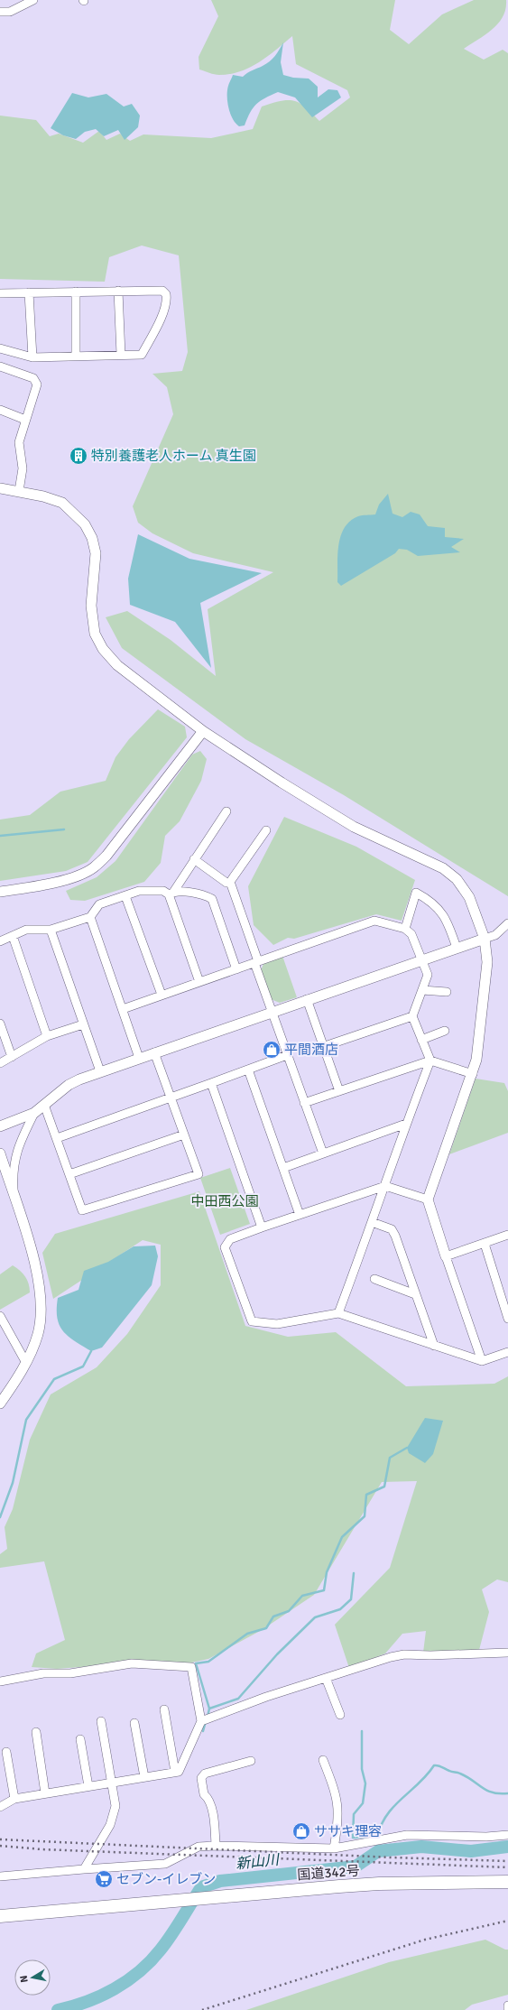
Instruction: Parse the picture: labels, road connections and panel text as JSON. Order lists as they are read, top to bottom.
{
  "streets": {
    "highway": ["国道342号"]
  },
  "water": ["新山川"],
  "parks": ["中田西公園"],
  "places": {
    "building": ["特別養護老人ホーム 真生園"],
    "shop": ["平間酒店", "ササキ理容"],
    "supermarket": ["セブン-イレブン"]
  },
  "north": "left"
}
